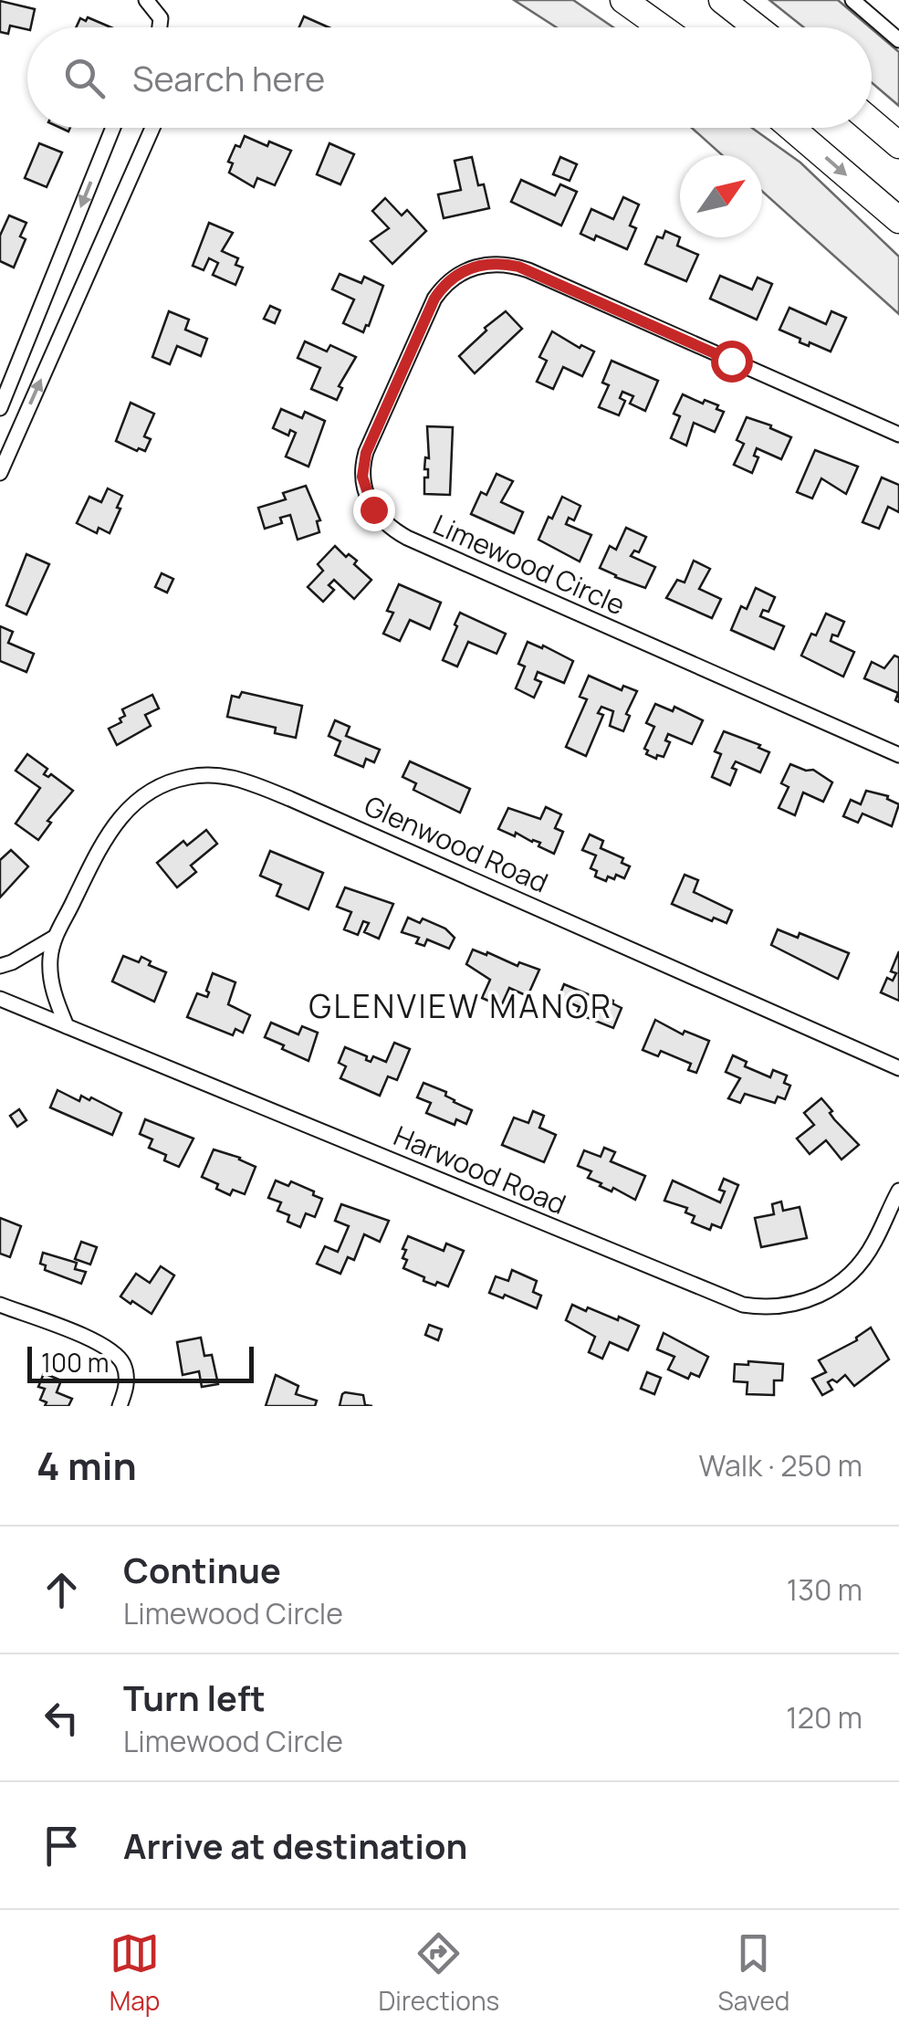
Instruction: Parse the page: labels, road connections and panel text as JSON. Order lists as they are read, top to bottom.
{
  "streets": {
    "street": ["Limewood Circle", "Glenwood Road", "Harwood Road"]
  },
  "crossings": [
    ["Glenwood Road", "Harwood Road"]
  ],
  "districts": ["GLENVIEW MANOR"],
  "scale_bar": "100 m",
  "north": "top right",
  "page": {
    "search": "Search here",
    "scale": "100 m",
    "heading": ["4 min", "Walk · 250 m"],
    "list": [
      ["Continue", "Limewood Circle", "130 m"],
      ["Turn left", "Limewood Circle", "120 m"],
      "Arrive at destination"
    ],
    "nav": ["Map", "Directions", "Saved"]
  }
}
